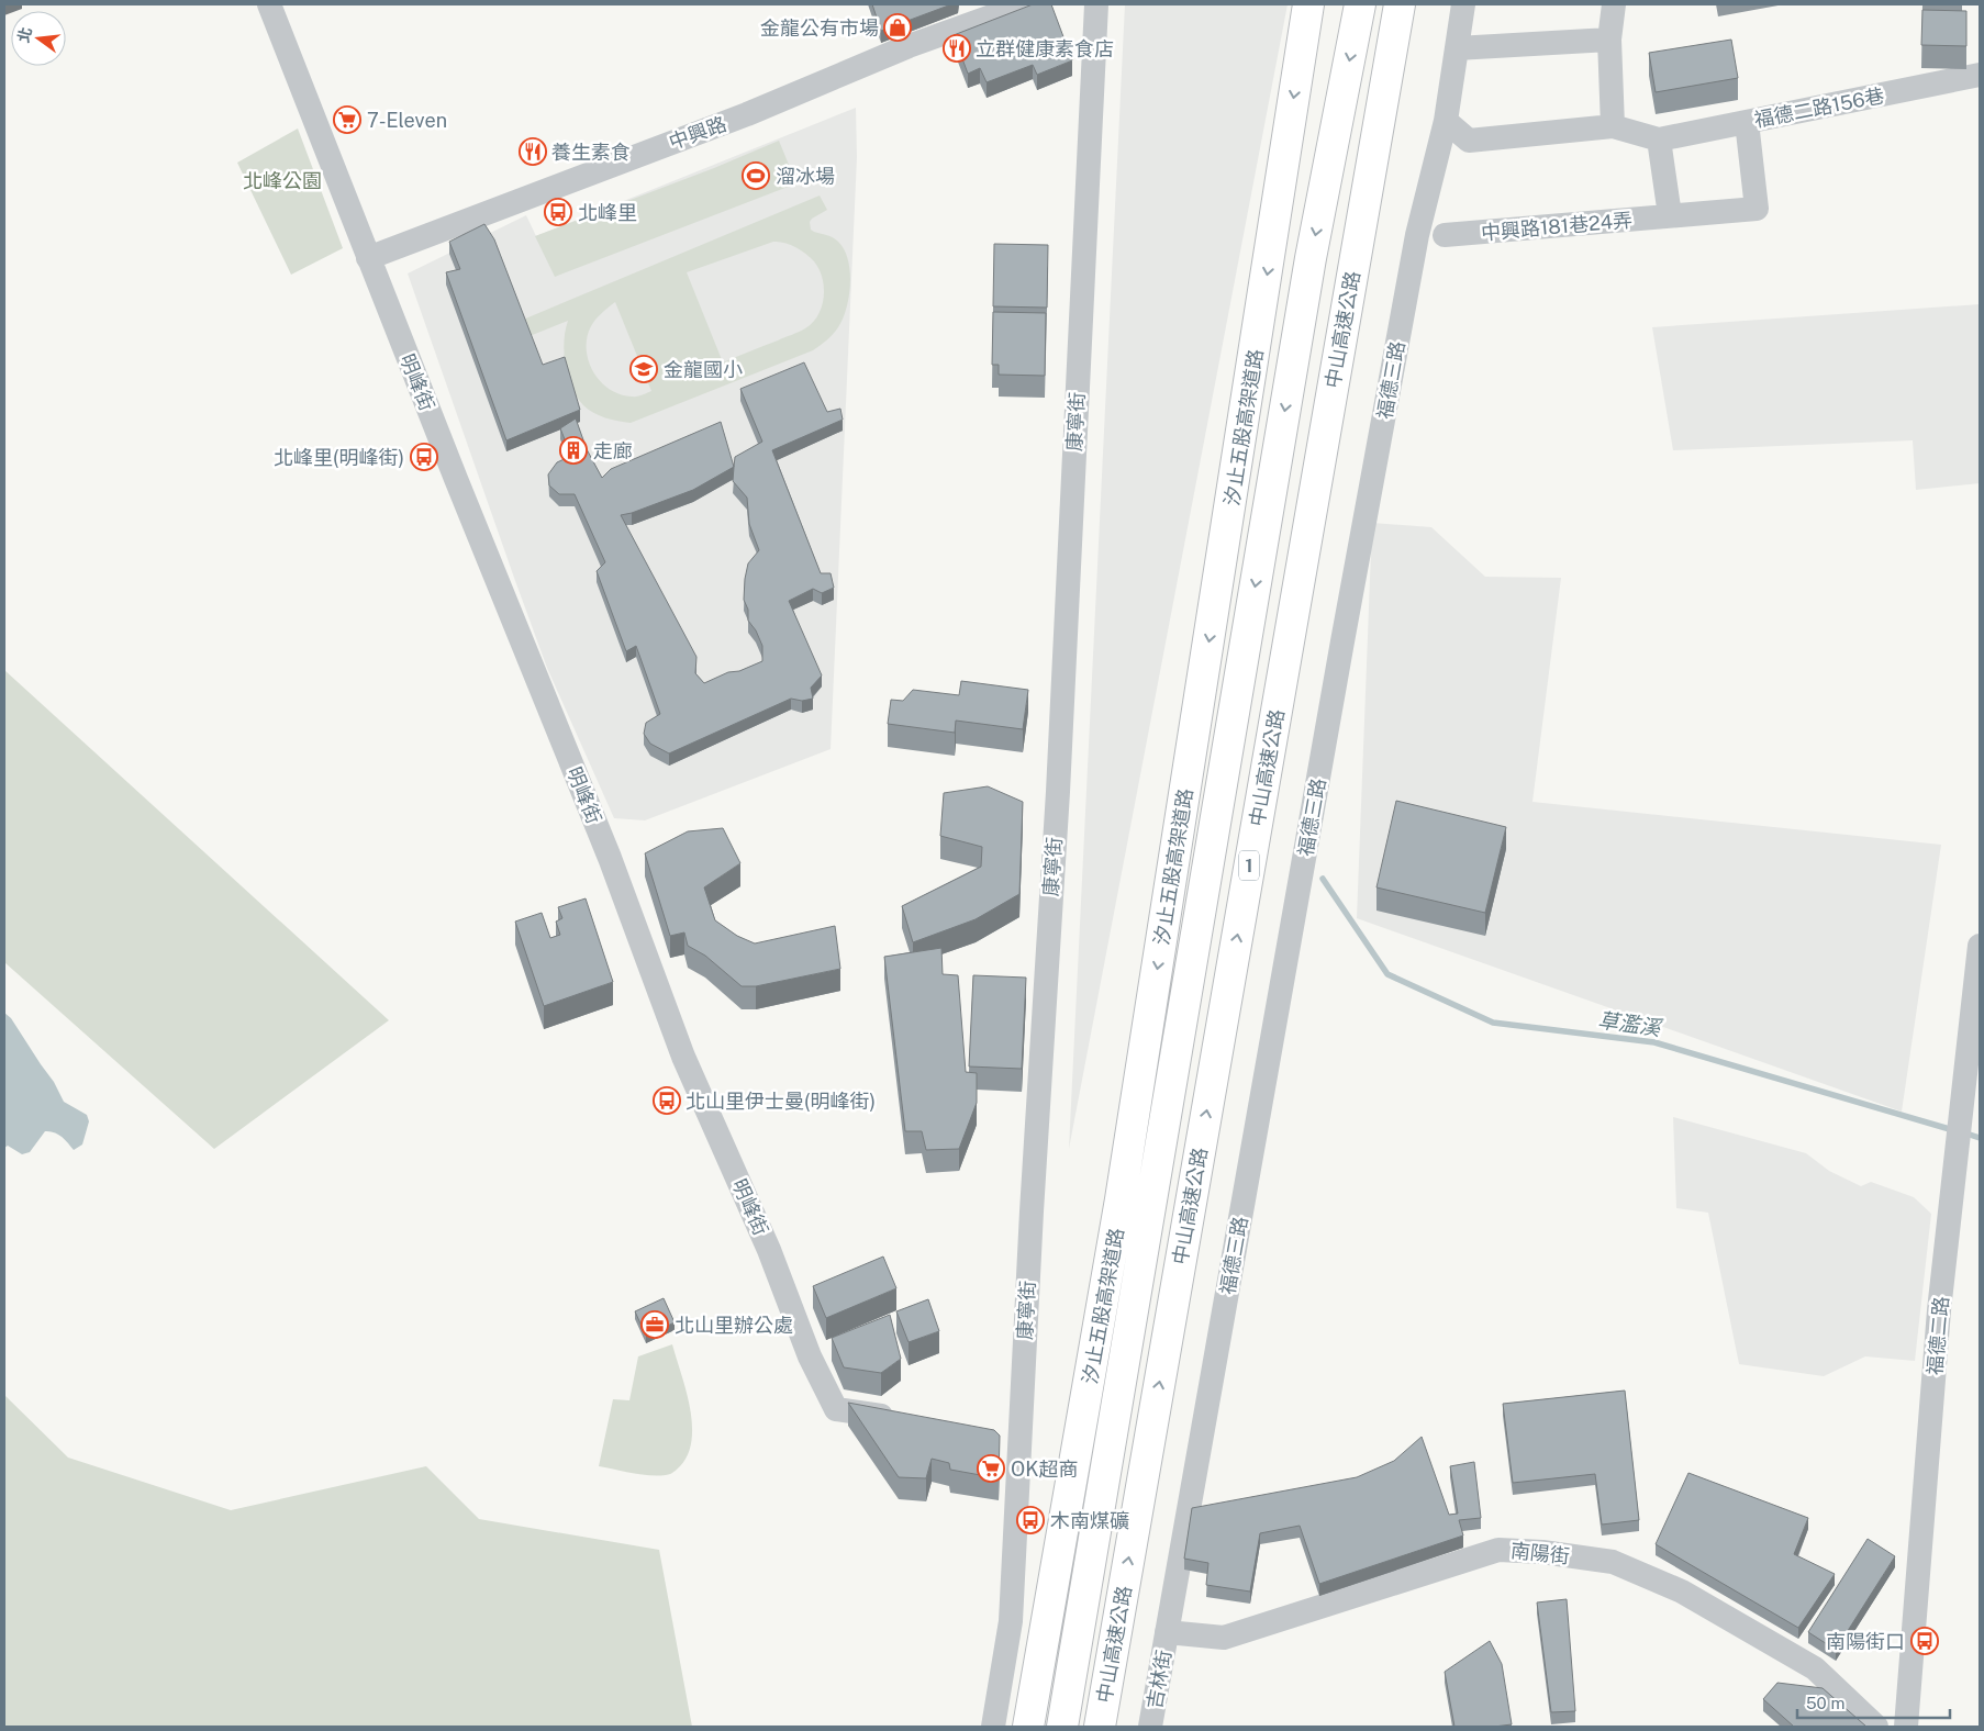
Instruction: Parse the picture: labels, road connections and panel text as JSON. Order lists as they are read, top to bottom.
{
  "streets": {
    "highway": ["中山高速公路", "汐止五股高架道路", "1"],
    "street": [
      "福德二路156巷",
      "中興路",
      "中興路181巷24弄",
      "福德三路",
      "明峰街",
      "康寧街",
      "福德二路",
      "南陽街",
      "吉林街"
    ]
  },
  "crossings": [
    ["福德二路156巷", "中興路181巷24弄"],
    ["中興路", "明峰街"],
    ["福德三路", "南陽街"],
    ["福德三路", "吉林街"],
    ["南陽街", "吉林街"]
  ],
  "one_way": ["汐止五股高架道路"],
  "water": ["草濫溪"],
  "parks": ["北峰公園"],
  "places": {
    "shop": ["金龍公有市場"],
    "restaurant": ["立群健康素食店", "養生素食"],
    "supermarket": ["7-Eleven", "OK超商"],
    "sports": ["溜冰場"],
    "bus stop": [
      "北峰里",
      "北峰里(明峰街)",
      "北山里伊士曼(明峰街)",
      "木南煤礦",
      "南陽街口"
    ],
    "school or university": ["金龍國小"],
    "building": ["走廊"],
    "office": ["北山里辦公處"]
  },
  "scale_bar": "50 m",
  "north": "left"
}
